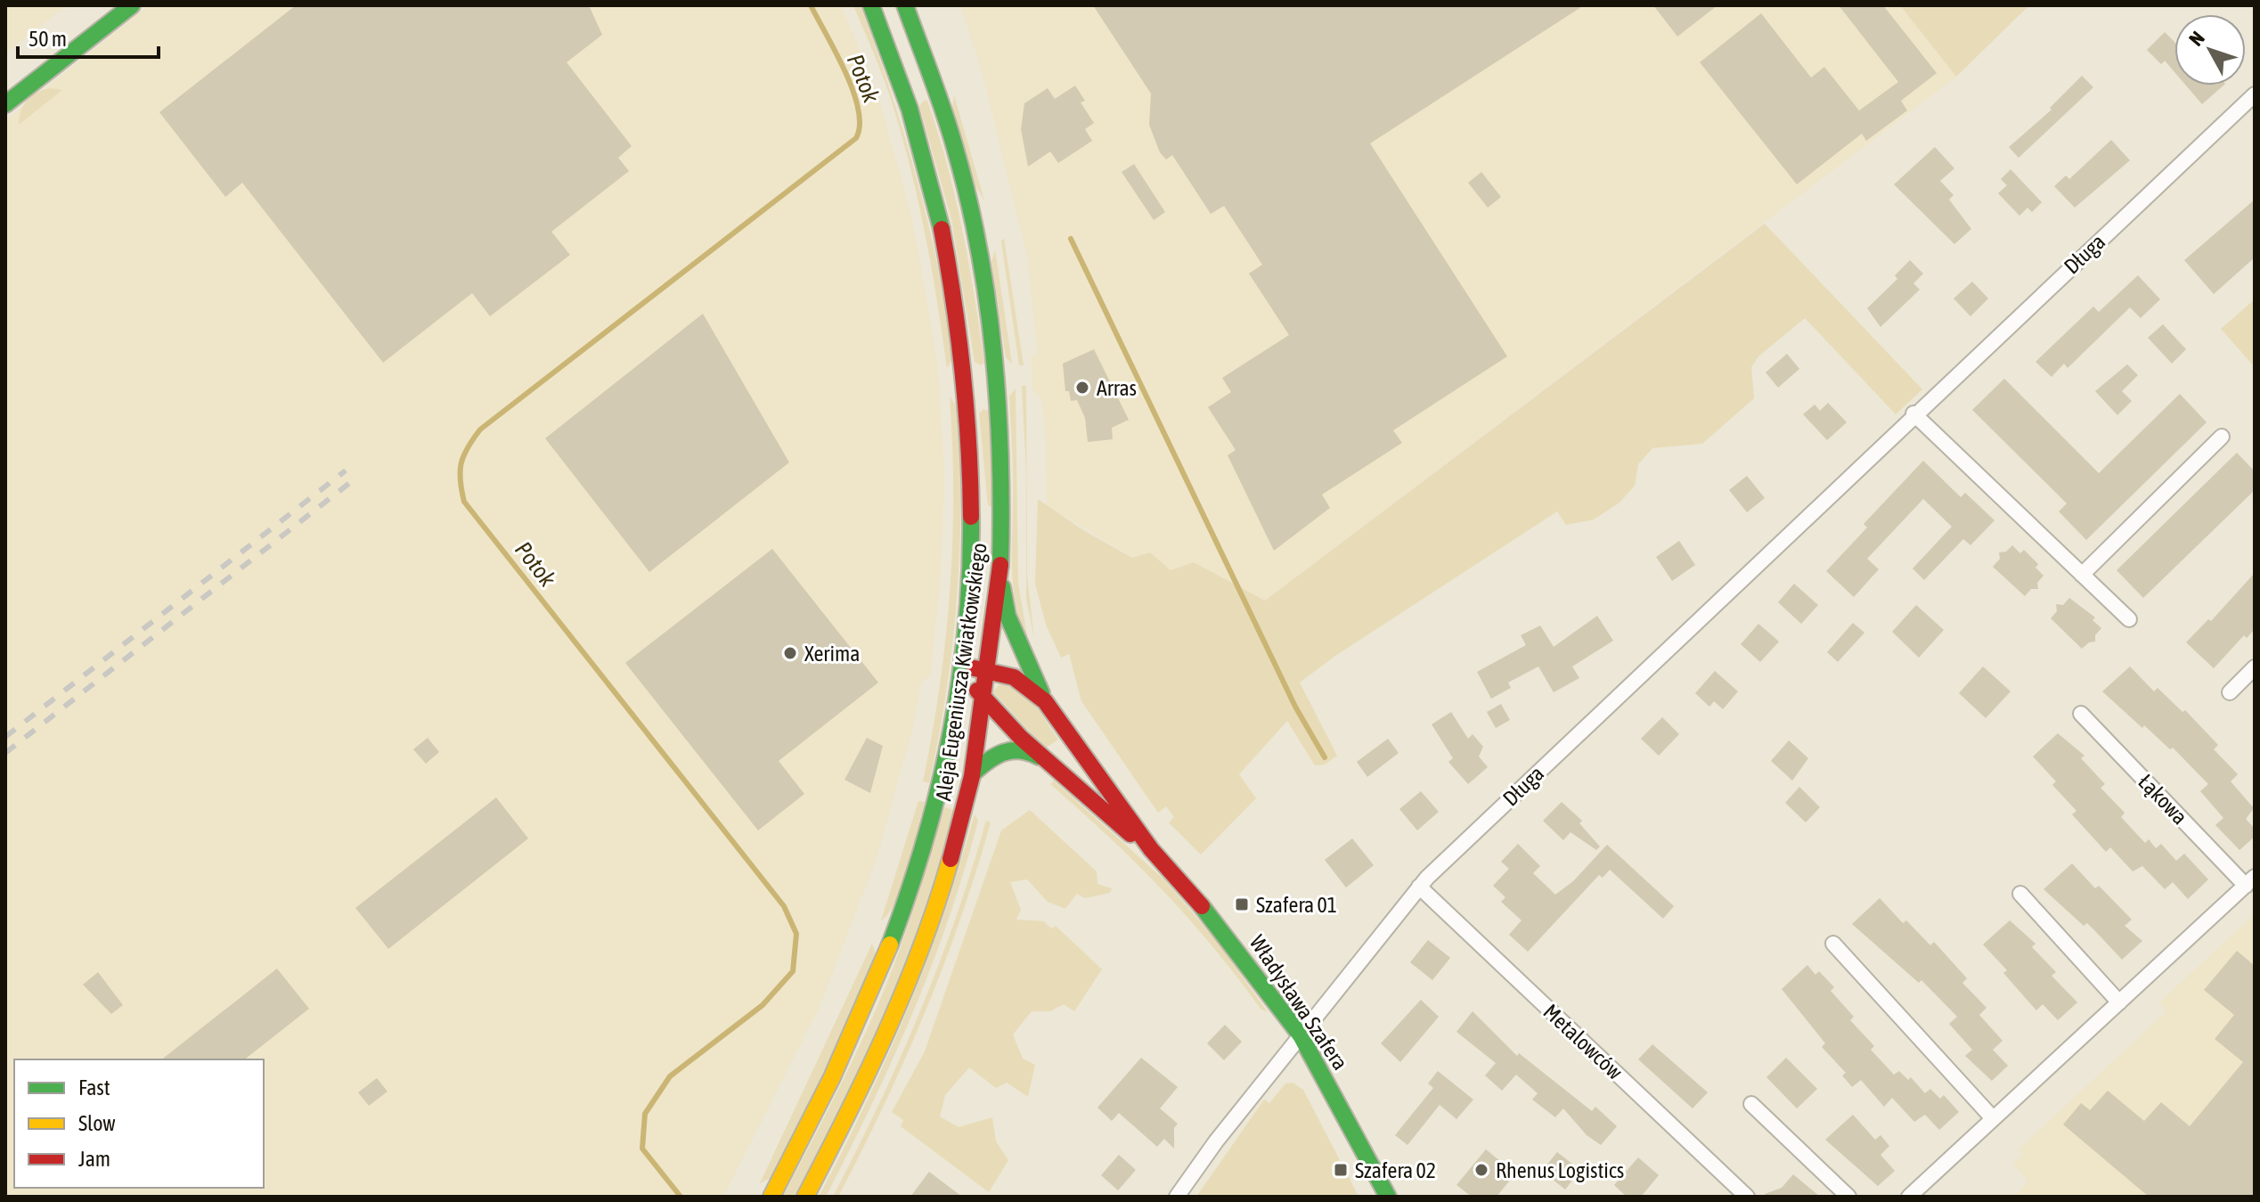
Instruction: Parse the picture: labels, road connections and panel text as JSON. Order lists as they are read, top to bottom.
{
  "streets": {
    "street": [
      "Długa",
      "Aleja Eugeniusza Kwiatkowskiego",
      "Łąkowa",
      "Władysława Szafera",
      "Metalowców"
    ]
  },
  "crossings": [
    ["Długa", "Władysława Szafera"],
    ["Długa", "Metalowców"],
    ["Aleja Eugeniusza Kwiatkowskiego", "Władysława Szafera"]
  ],
  "water": ["Potok"],
  "places": {
    "other": ["Arras", "Xerima", "Rhenus Logistics"],
    "transit": ["Szafera 01", "Szafera 02"]
  },
  "legend": ["Fast", "Slow", "Jam"],
  "scale_bar": "50 m",
  "north": "top left"
}
